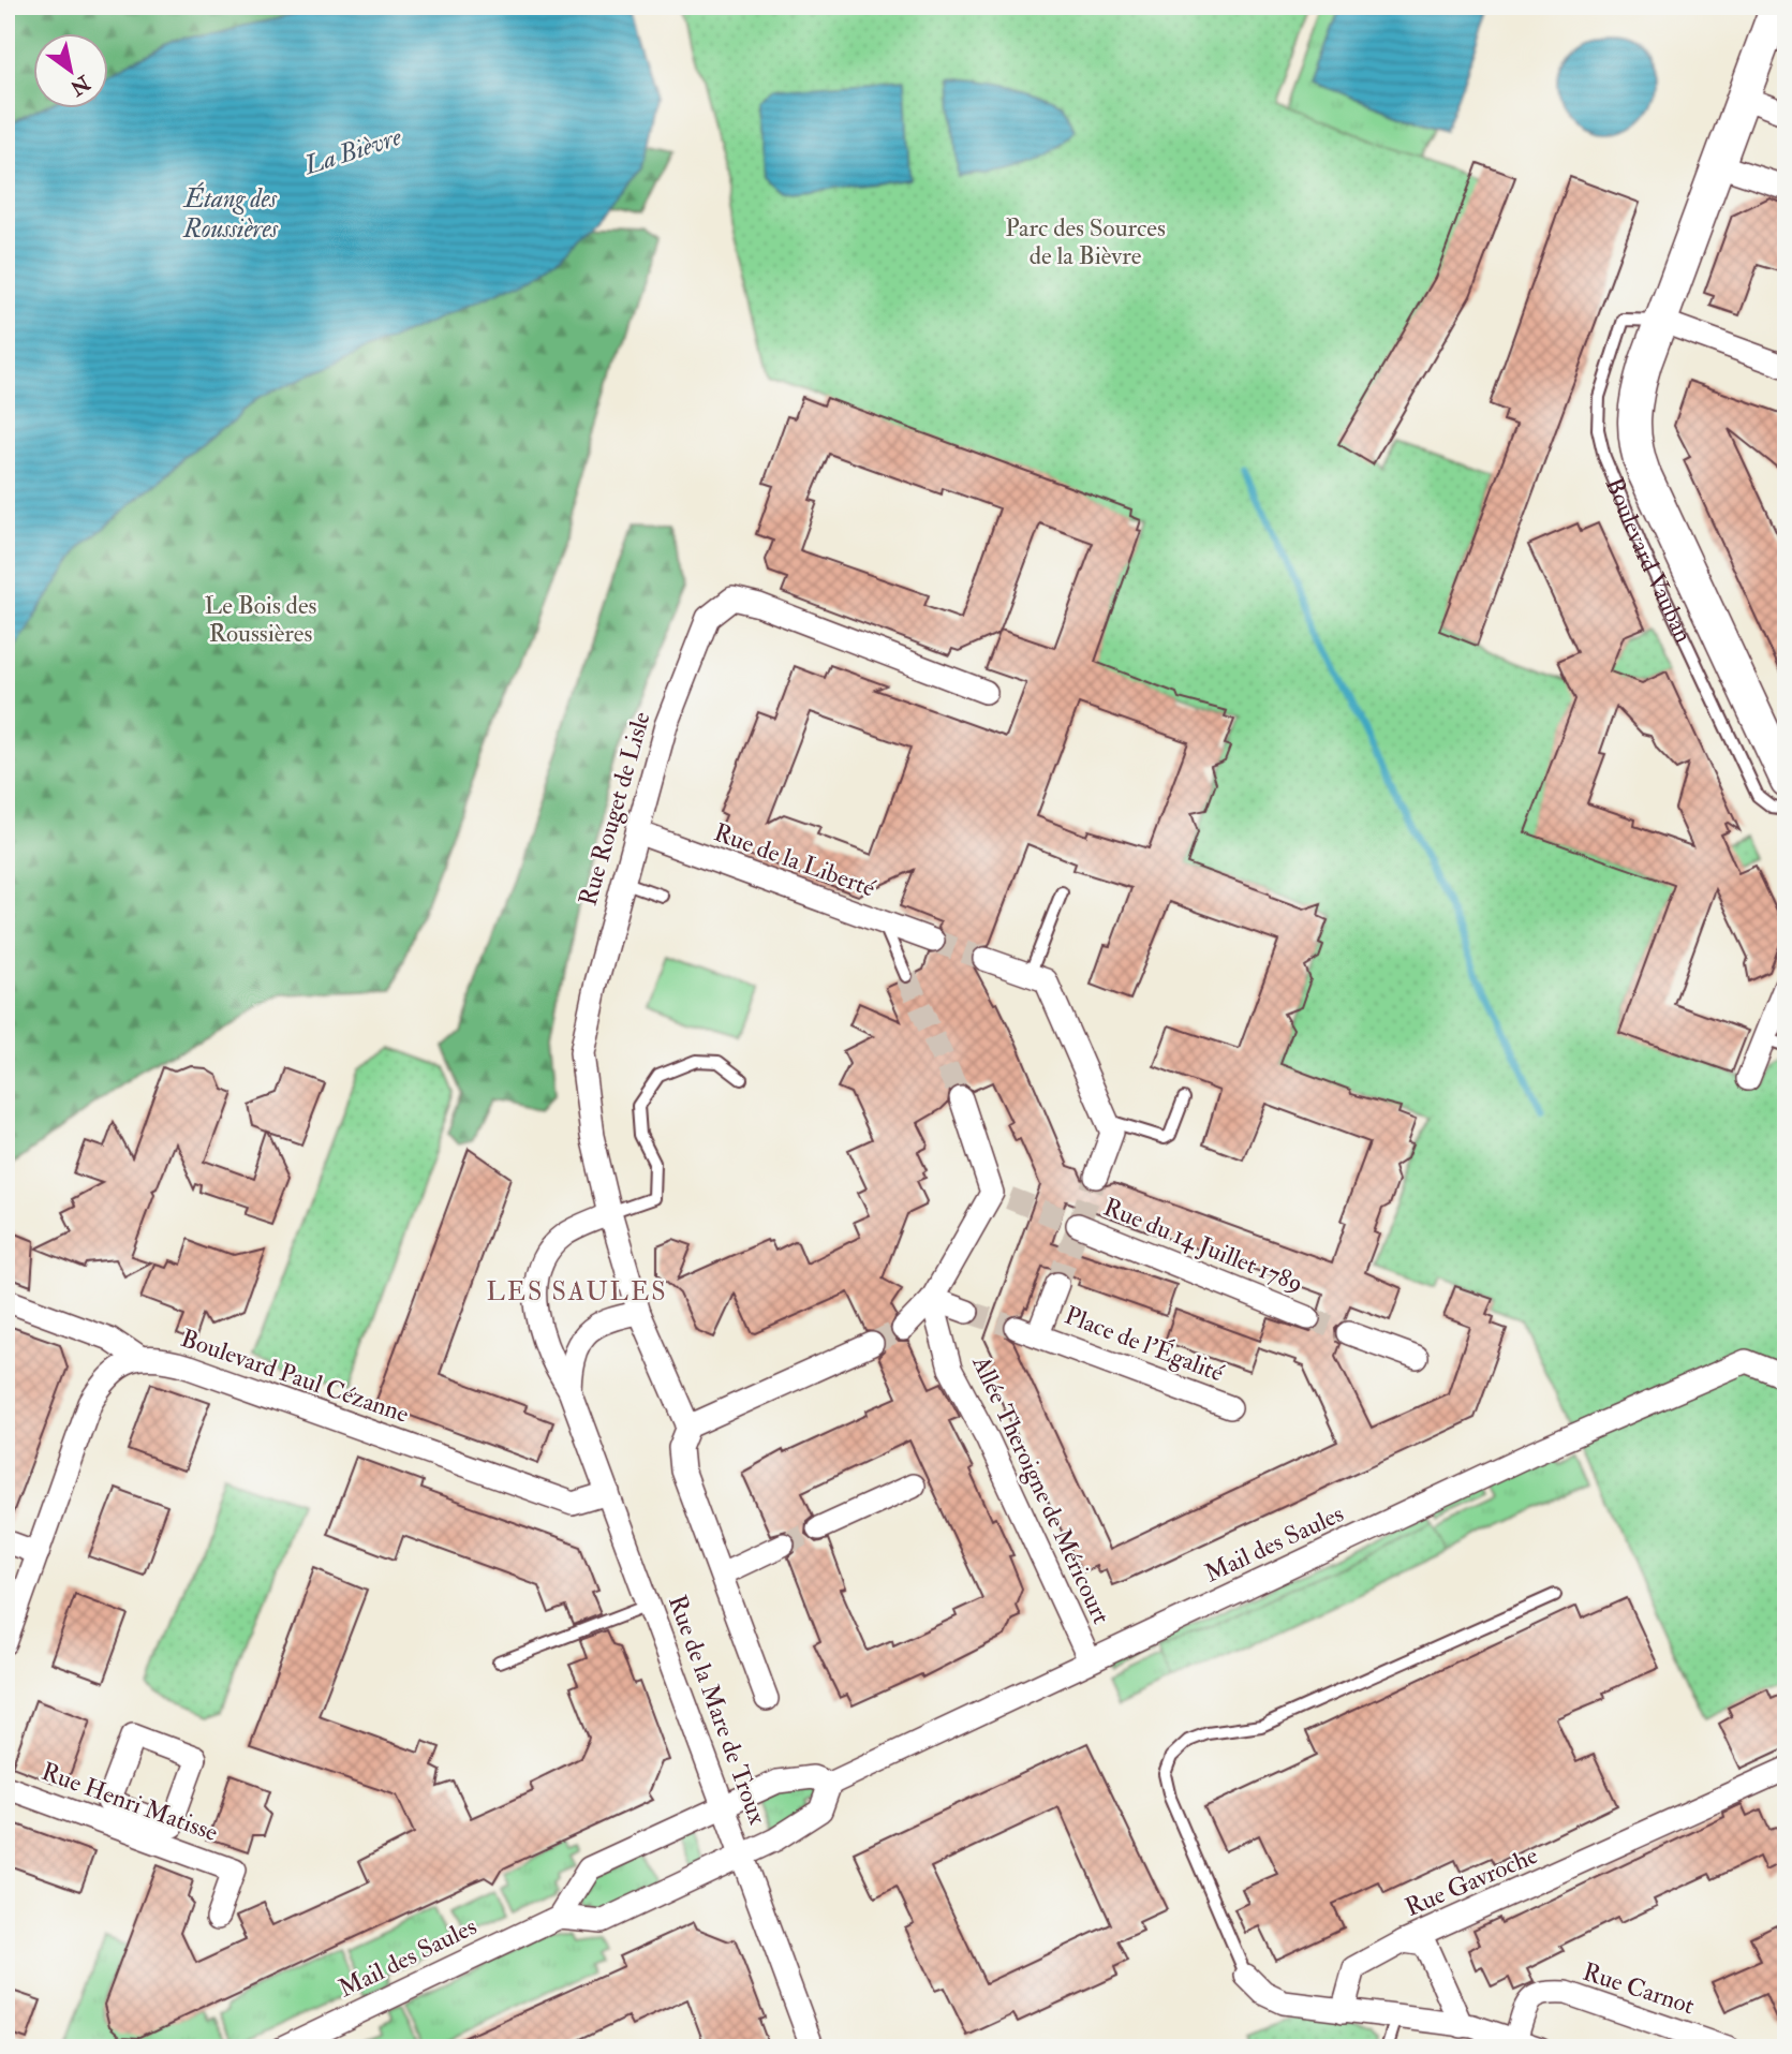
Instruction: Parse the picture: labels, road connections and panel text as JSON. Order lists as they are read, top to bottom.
{
  "streets": {
    "street": [
      "Boulevard Vauban",
      "Rue Rouget de Lisle",
      "Rue de la Liberté",
      "Rue du 14 Juillet 1789",
      "Place de l'Égalité",
      "Boulevard Paul Cézanne",
      "Allée Theroigne de Méricourt",
      "Mail des Saules",
      "Rue de la Mare de Troux",
      "Rue Henri Matisse",
      "Rue Gavroche",
      "Rue Carnot"
    ]
  },
  "crossings": [
    ["Rue Rouget de Lisle", "Rue de la Liberté"],
    ["Rue Rouget de Lisle", "Rue de la Mare de Troux"],
    ["Boulevard Paul Cézanne", "Rue de la Mare de Troux"],
    ["Allée Theroigne de Méricourt", "Mail des Saules"]
  ],
  "districts": ["LES SAULES"],
  "water": ["La Bièvre", "Étang des Roussières"],
  "parks": ["Parc des Sources de la Bièvre", "Le Bois des Roussières"],
  "north": "bottom right"
}
